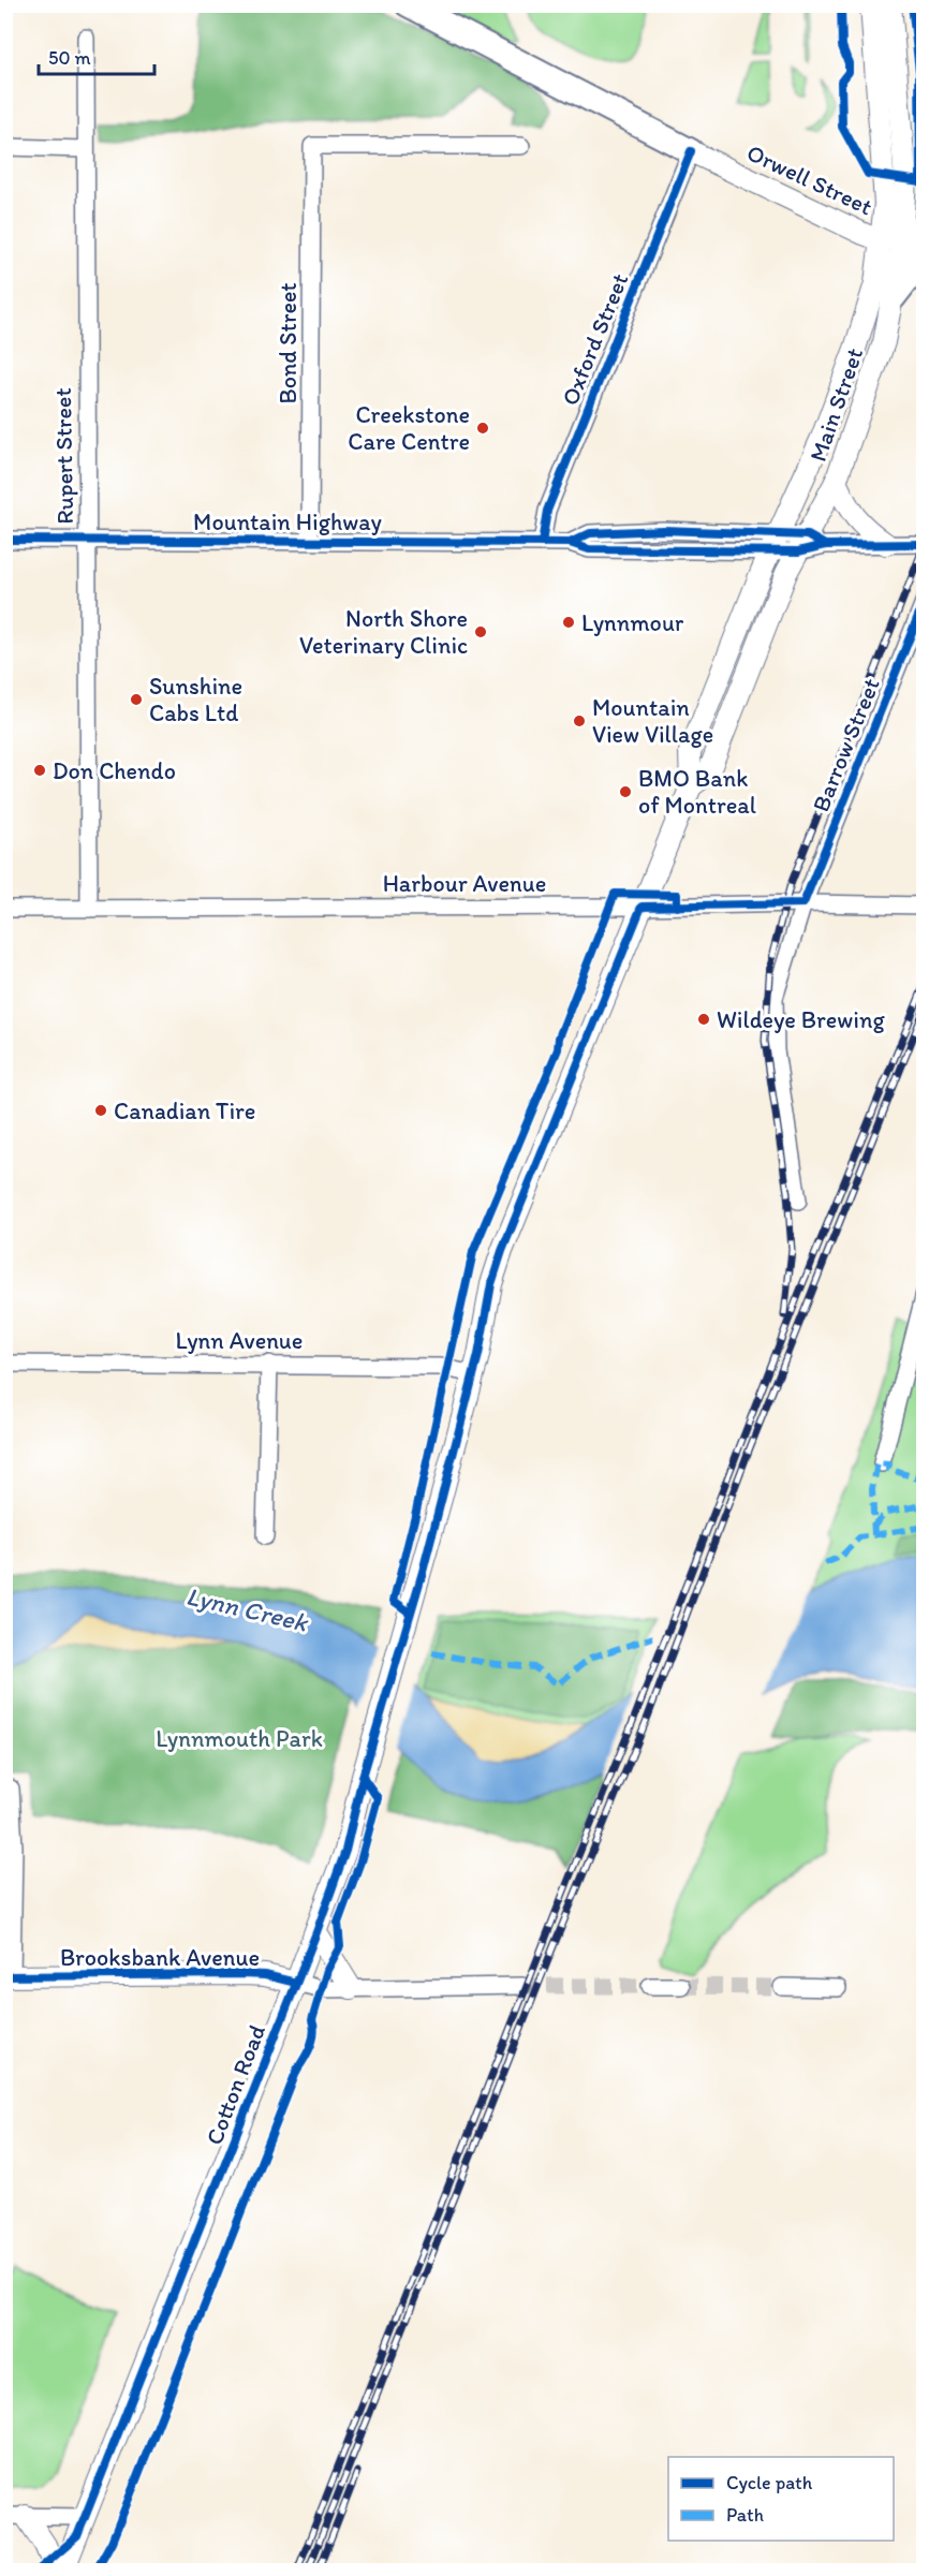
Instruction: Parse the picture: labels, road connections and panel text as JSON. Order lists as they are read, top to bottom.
{
  "streets": {
    "main road": [
      "Orwell Street",
      "Main Street",
      "Brooksbank Avenue",
      "Cotton Road"
    ],
    "street": [
      "Oxford Street",
      "Bond Street",
      "Rupert Street",
      "Mountain Highway",
      "Barrow Street",
      "Harbour Avenue",
      "Lynn Avenue"
    ]
  },
  "crossings": [
    ["Orwell Street", "Oxford Street"],
    ["Orwell Street", "Main Street"],
    ["Oxford Street", "Mountain Highway"],
    ["Bond Street", "Mountain Highway"],
    ["Main Street", "Mountain Highway"],
    ["Main Street", "Harbour Avenue"],
    ["Main Street", "Lynn Avenue"],
    ["Main Street", "Cotton Road"],
    ["Rupert Street", "Mountain Highway"],
    ["Rupert Street", "Harbour Avenue"],
    ["Barrow Street", "Harbour Avenue"],
    ["Brooksbank Avenue", "Cotton Road"]
  ],
  "water": ["Lynn Creek"],
  "parks": ["Lynnmouth Park"],
  "places": [
    "Creekstone Care Centre",
    "Lynnmour",
    "North Shore Veterinary Clinic",
    "Sunshine Cabs Ltd",
    "Mountain View Village",
    "Don Chendo",
    "BMO Bank of Montreal",
    "Wildeye Brewing",
    "Canadian Tire"
  ],
  "legend": ["Cycle path", "Path"],
  "scale_bar": "50 m"
}
